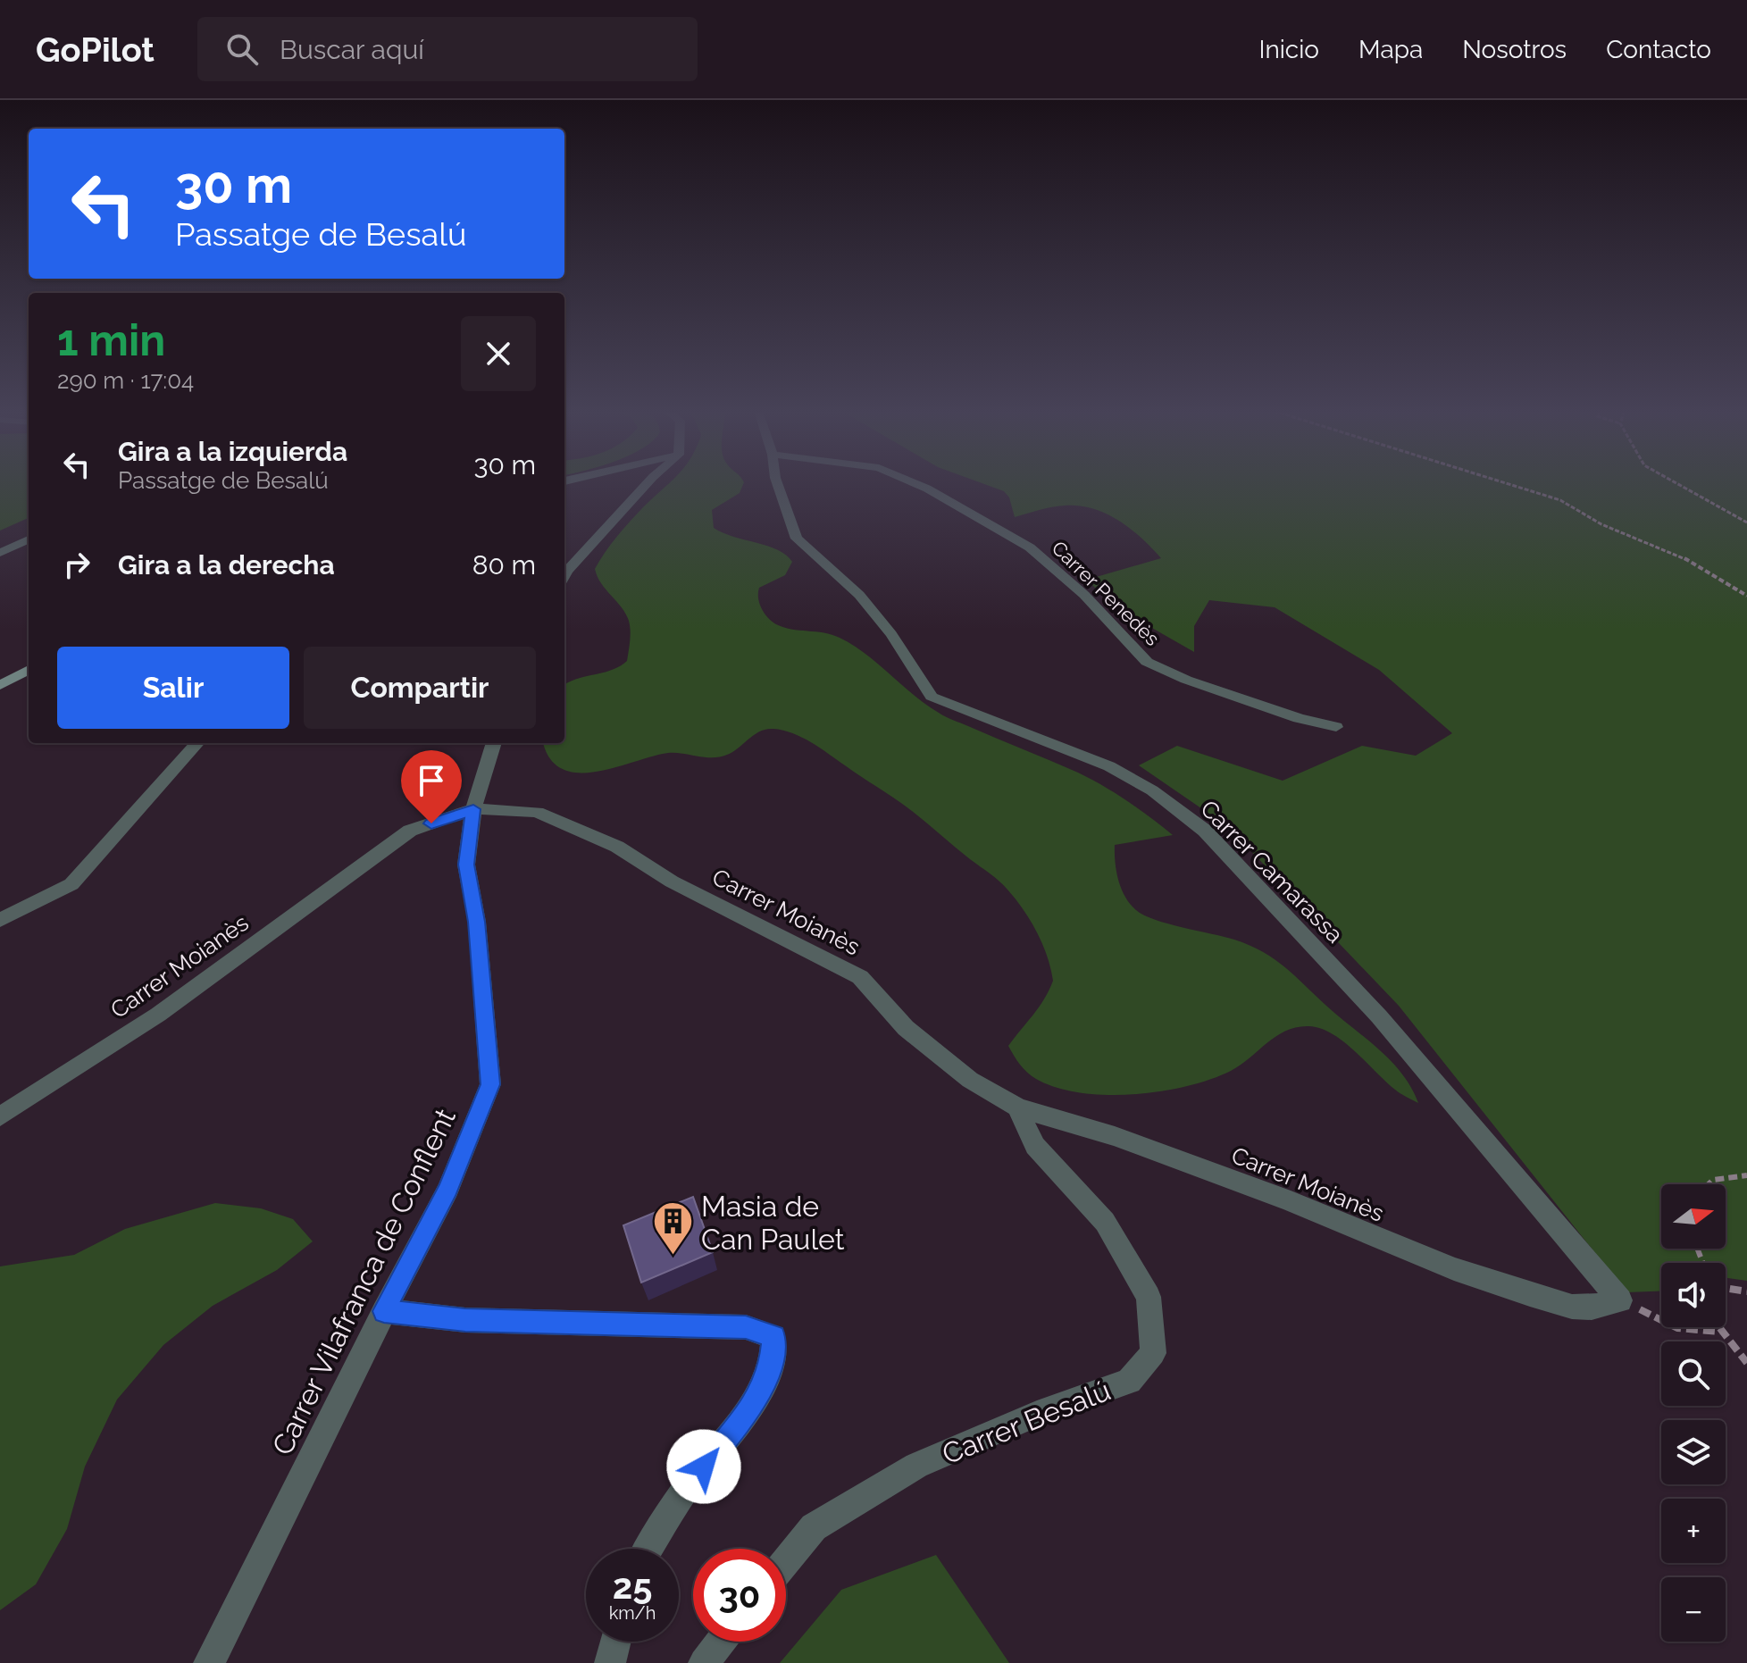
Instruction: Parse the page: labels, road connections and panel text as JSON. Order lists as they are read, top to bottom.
{
  "streets": {
    "street": [
      "Carrer Penedès",
      "Carrer Camarassa",
      "Carrer Moianès",
      "Carrer Vilafranca de Conflent",
      "Carrer Besalú"
    ]
  },
  "crossings": [
    ["Carrer Camarassa", "Carrer Moianès"],
    ["Carrer Moianès", "Carrer Vilafranca de Conflent"],
    ["Carrer Moianès", "Carrer Besalú"]
  ],
  "places": {
    "building": ["Masia de Can Paulet"]
  },
  "north": "right",
  "page": {
    "header": "GoPilot",
    "search": "Buscar aquí",
    "nav": [
      "Inicio",
      "Mapa",
      "Nosotros",
      "Contacto"
    ],
    "turn": ["30 m", "Passatge de Besalú"],
    "heading": ["1 min", "290 m · 17:04"],
    "list": [
      {
        "name": "Gira a la izquierda",
        "note": "Passatge de Besalú",
        "value": "30 m"
      },
      {
        "name": "Gira a la derecha",
        "value": "80 m"
      }
    ],
    "buttons": ["Salir", "Compartir"],
    "map_buttons": ["+", "−"],
    "speed": "25 km/h",
    "limit": "30"
  }
}
